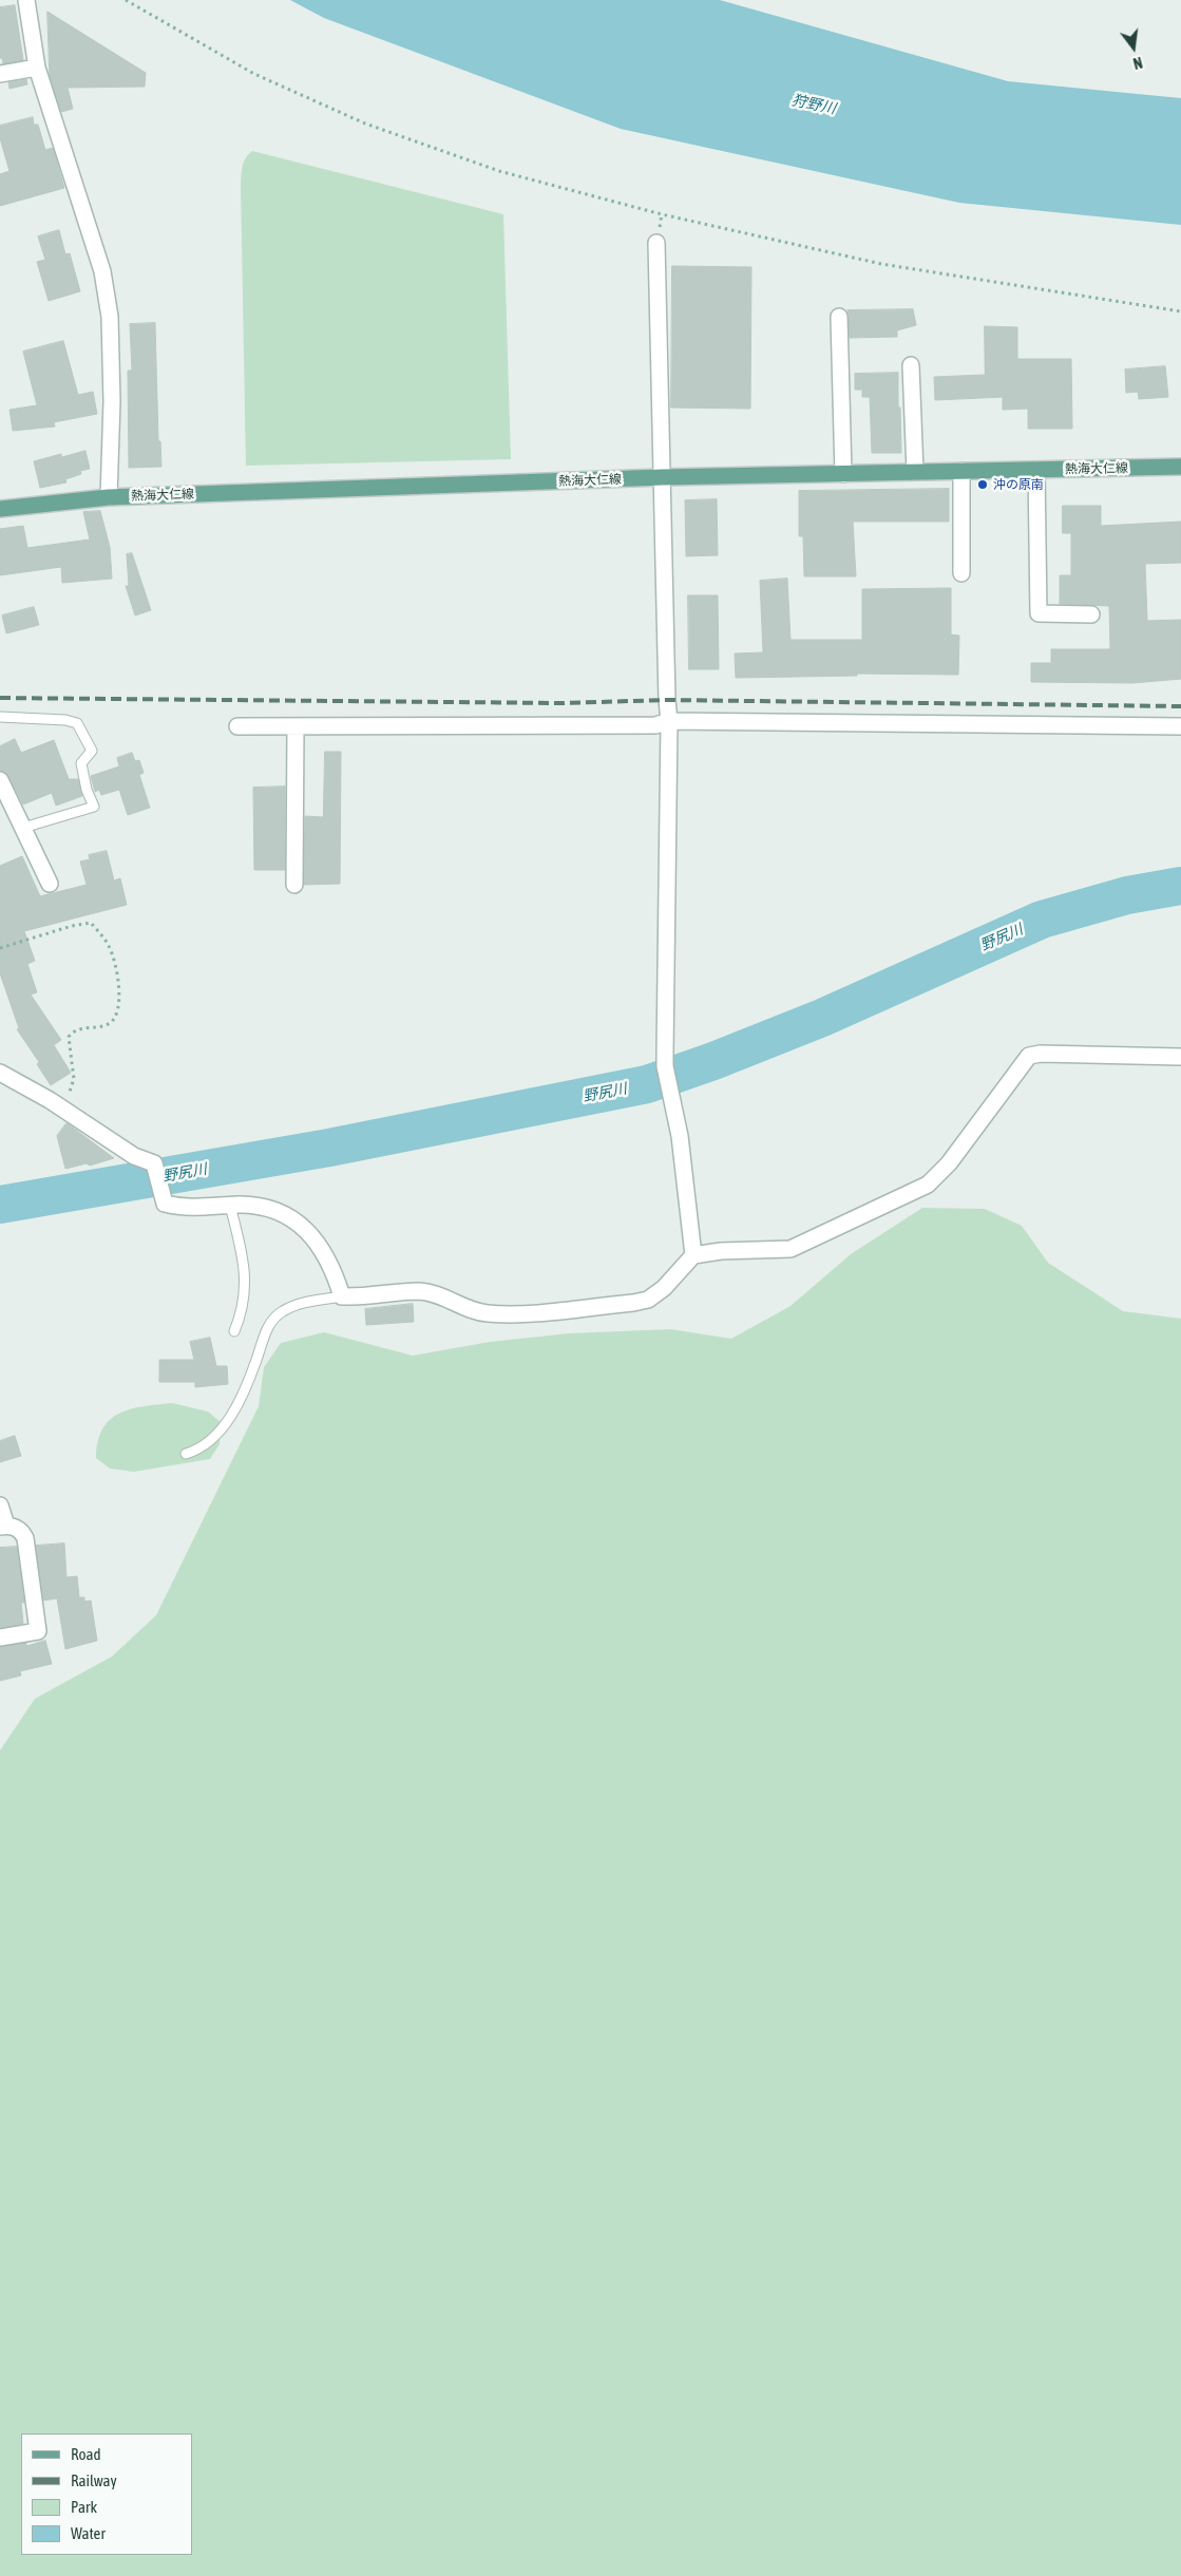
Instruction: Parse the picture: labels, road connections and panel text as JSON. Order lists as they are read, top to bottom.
{
  "streets": {
    "main road": ["熱海大仁線"]
  },
  "water": ["狩野川", "野尻川"],
  "places": ["沖の原南"],
  "legend": [
    "Road",
    "Railway",
    "Park",
    "Water"
  ],
  "north": "bottom"
}
